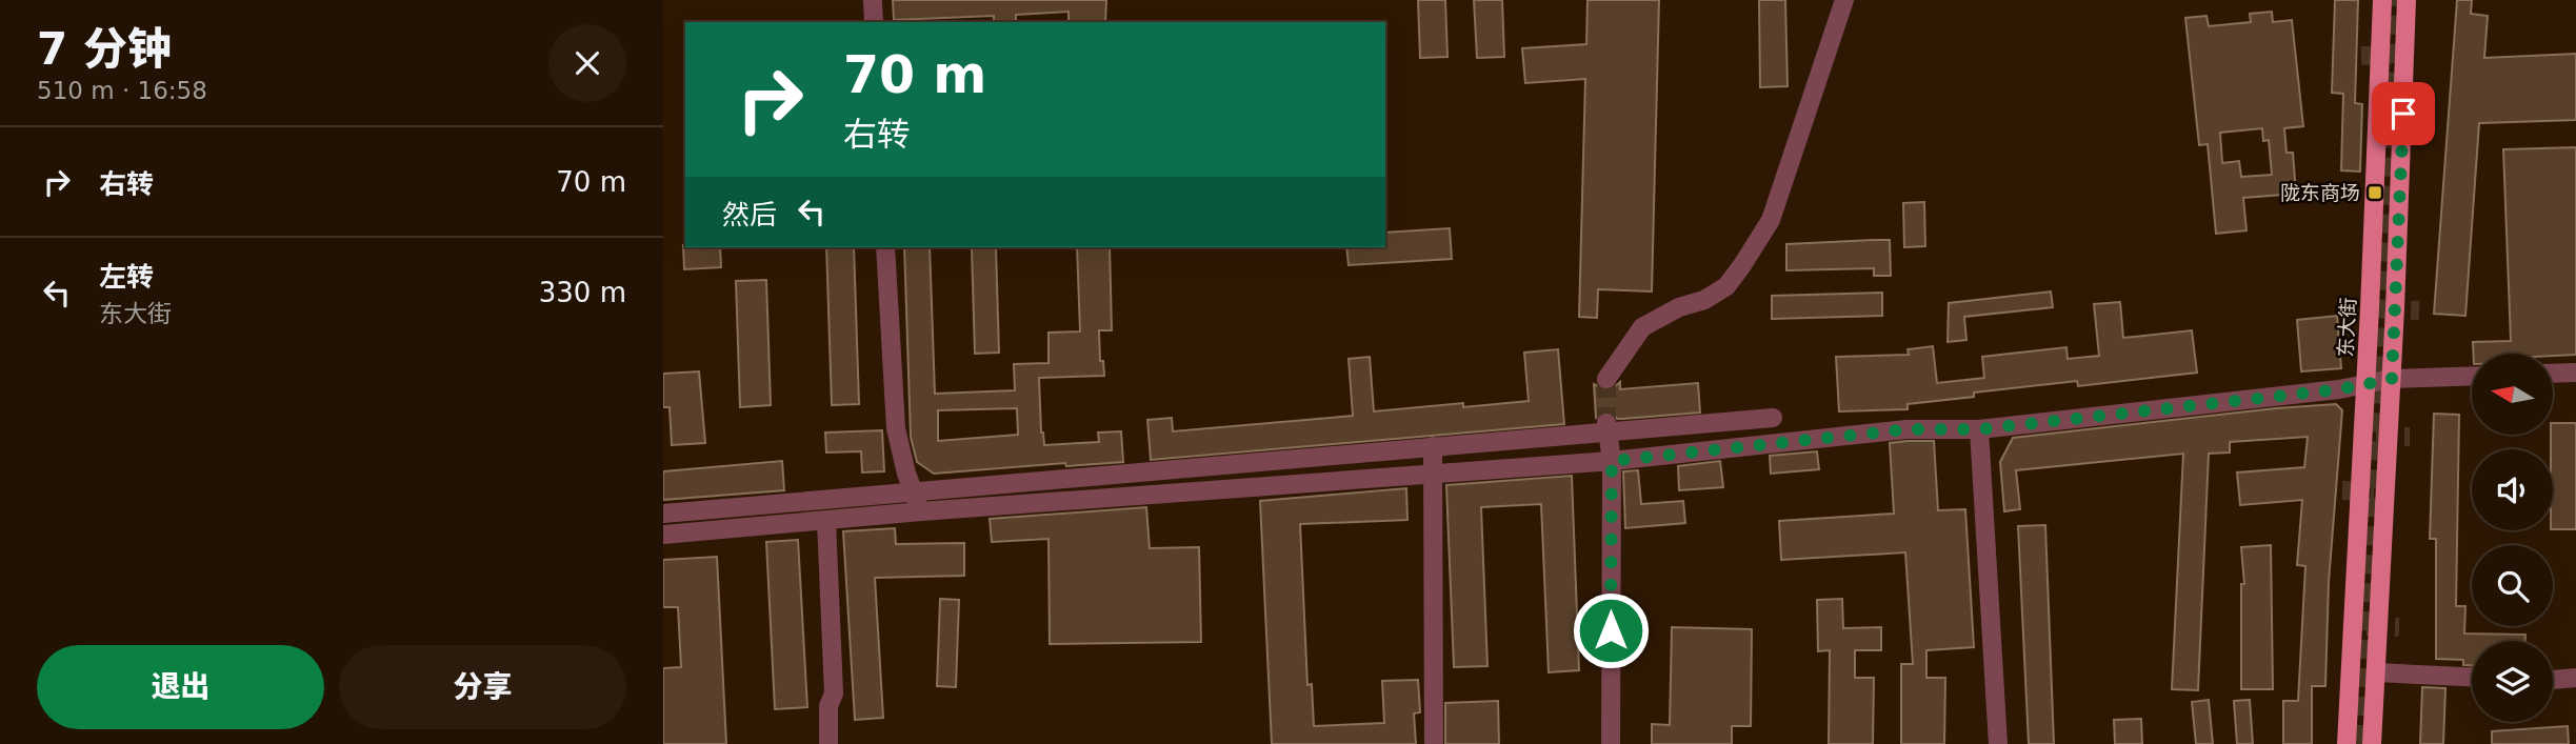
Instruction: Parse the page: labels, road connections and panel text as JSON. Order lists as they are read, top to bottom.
{
  "streets": {
    "main road": ["东大街"]
  },
  "places": {
    "transit": ["陇东商场"]
  },
  "north": "left",
  "page": {
    "heading": ["7 分钟", "510 m · 16:58"],
    "turn": ["70 m", "右转"],
    "list": [
      {
        "name": "右转",
        "value": "70 m"
      },
      {
        "name": "左转",
        "note": "东大街",
        "value": "330 m"
      }
    ],
    "then": "然后",
    "buttons": ["退出", "分享"]
  }
}
